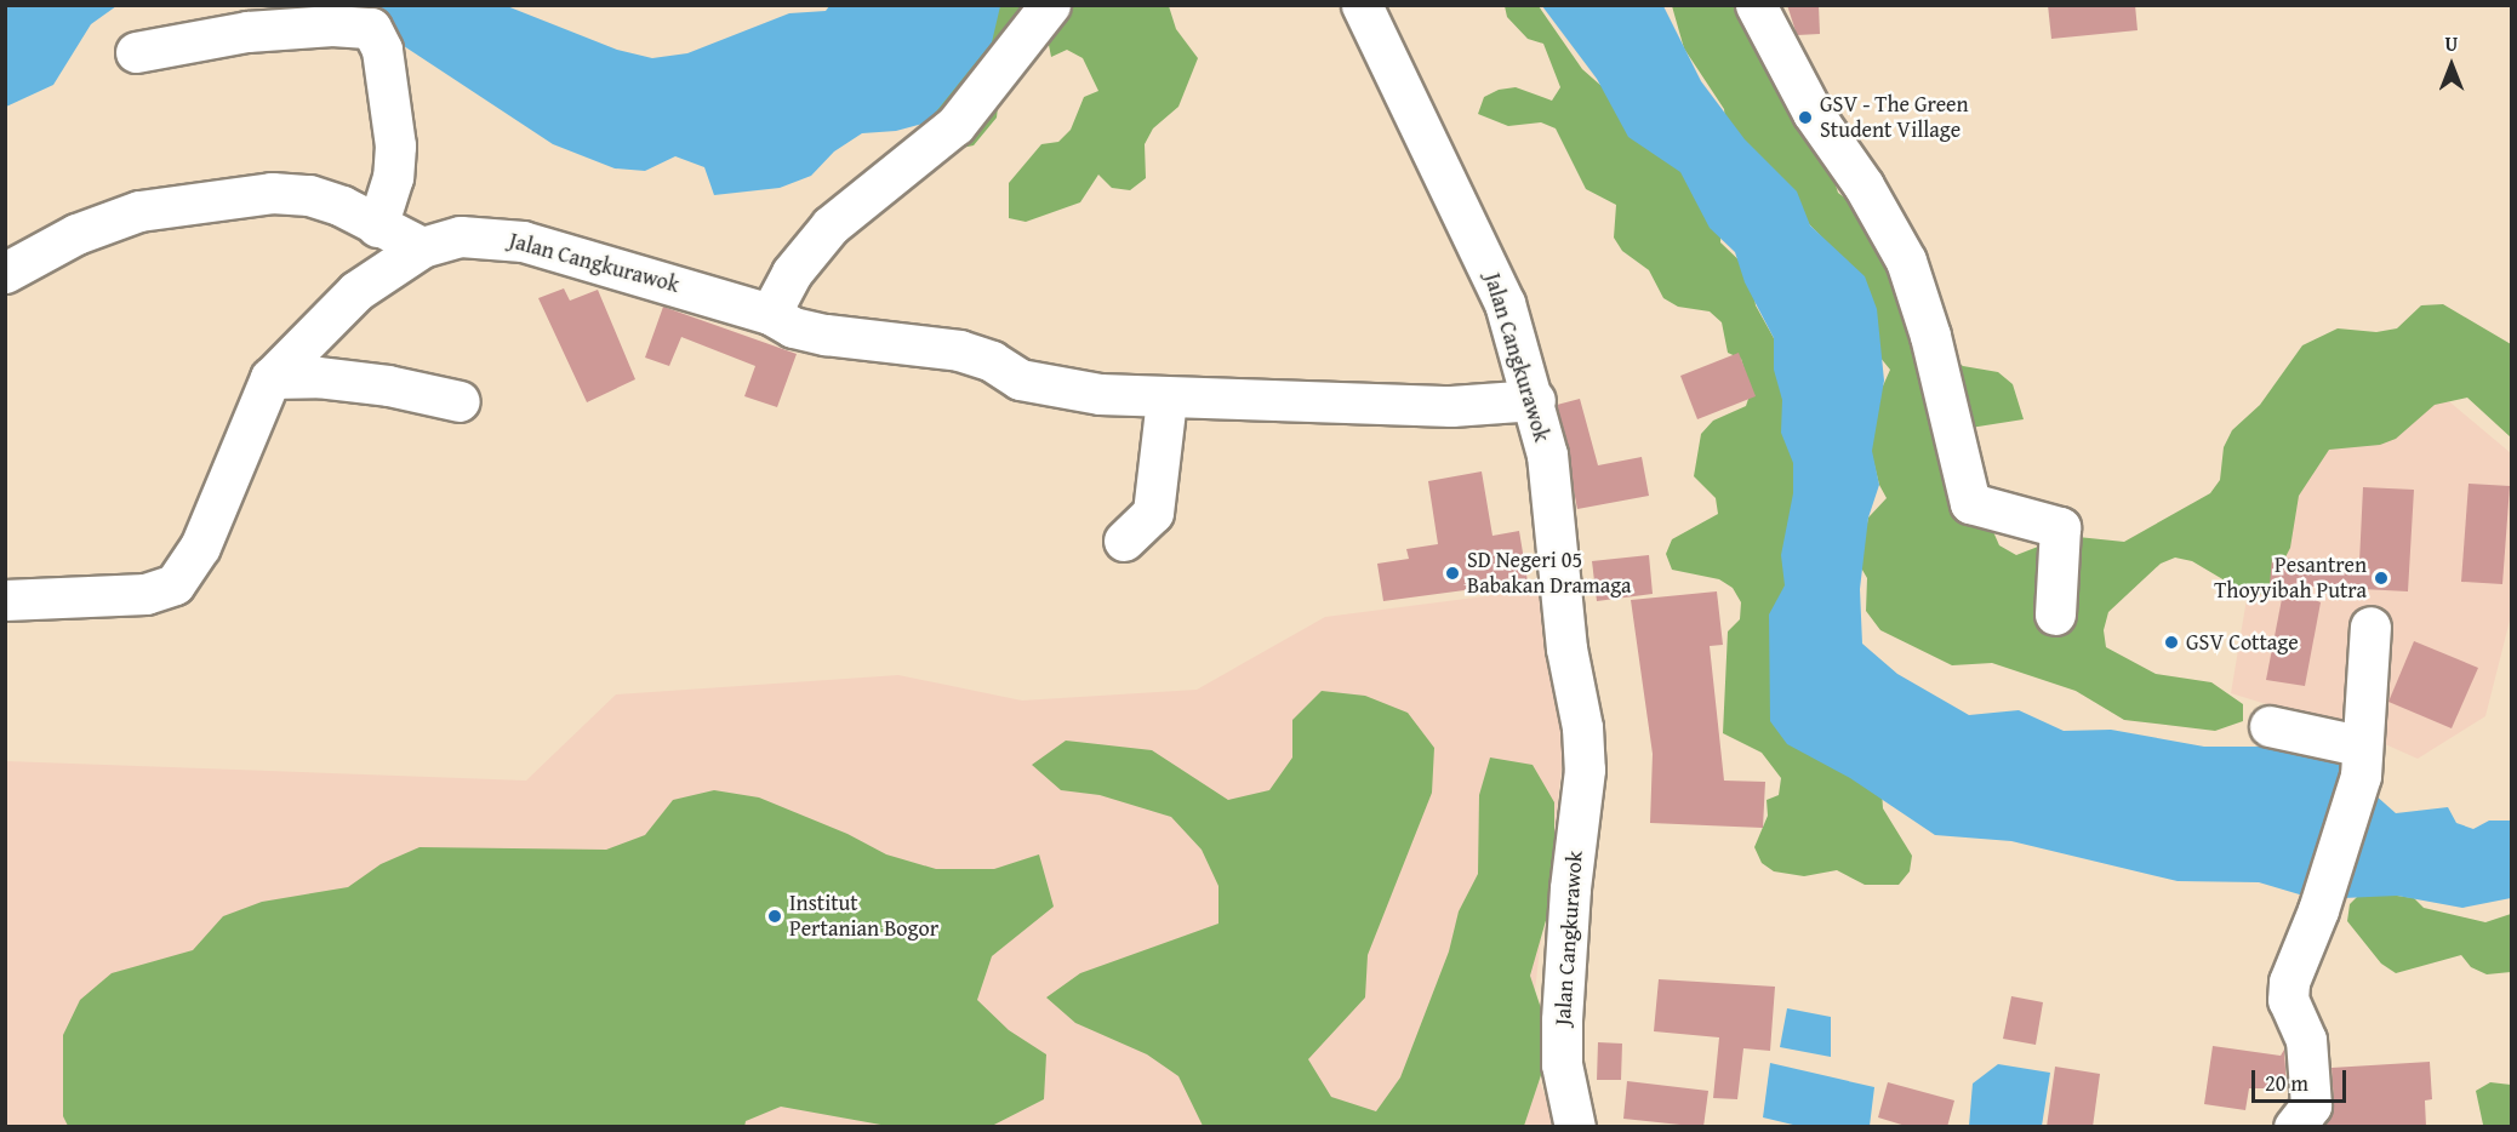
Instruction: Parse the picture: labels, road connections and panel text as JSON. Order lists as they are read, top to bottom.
{
  "streets": {
    "street": ["Jalan Cangkurawok"]
  },
  "places": [
    "GSV - The Green Student Village",
    "SD Negeri 05 Babakan Dramaga",
    "Pesantren Thoyyibah Putra",
    "GSV Cottage",
    "Institut Pertanian Bogor"
  ],
  "scale_bar": "20 m",
  "north": "top"
}
